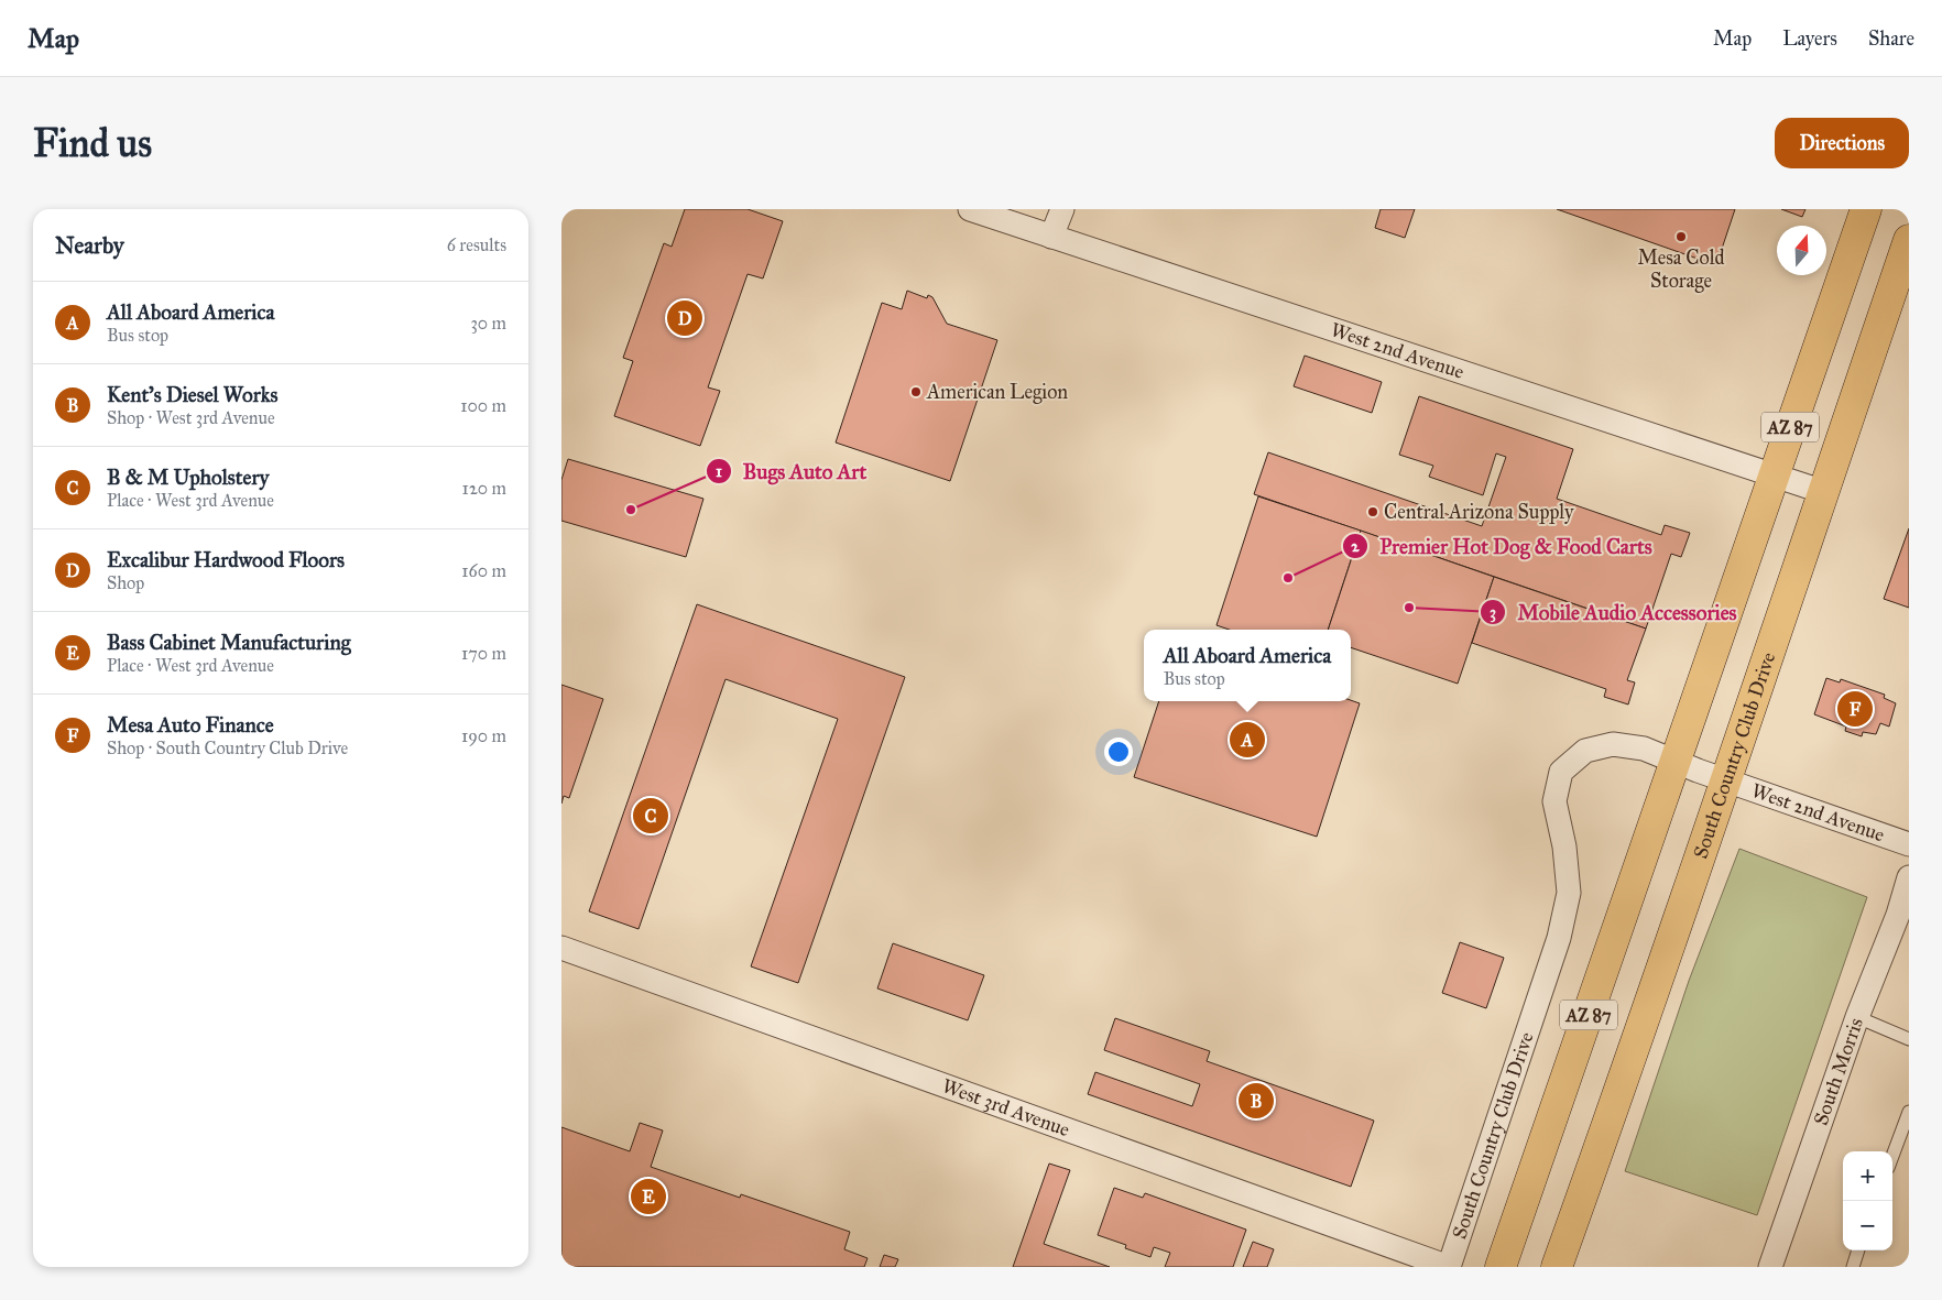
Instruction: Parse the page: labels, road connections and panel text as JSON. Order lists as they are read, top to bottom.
{
  "streets": {
    "main road": ["AZ 87", "South Country Club Drive"],
    "street": ["West 2nd Avenue", "South Morris", "West 3rd Avenue"]
  },
  "crossings": [
    ["West 2nd Avenue", "AZ 87"],
    ["West 2nd Avenue", "South Country Club Drive"],
    ["AZ 87", "South Country Club Drive"],
    ["South Country Club Drive", "West 3rd Avenue"]
  ],
  "places": [
    "Mesa Cold Storage",
    "American Legion",
    "Bugs Auto Art",
    "Central Arizona Supply",
    "Premier Hot Dog & Food Carts",
    "Mobile Audio Accessories"
  ],
  "north": "top",
  "page": {
    "header": "Map",
    "nav": ["Map", "Layers", "Share"],
    "buttons": "Directions",
    "title": "Find us",
    "heading": ["Nearby", "6 results"],
    "list": [
      {
        "mark": "A",
        "name": "All Aboard America",
        "note": "Bus stop",
        "value": "30 m"
      },
      {
        "mark": "B",
        "name": "Kent's Diesel Works",
        "note": "Shop · West 3rd Avenue",
        "value": "100 m"
      },
      {
        "mark": "C",
        "name": "B & M Upholstery",
        "note": "Place · West 3rd Avenue",
        "value": "120 m"
      },
      {
        "mark": "D",
        "name": "Excalibur Hardwood Floors",
        "note": "Shop",
        "value": "160 m"
      },
      {
        "mark": "E",
        "name": "Bass Cabinet Manufacturing",
        "note": "Place · West 3rd Avenue",
        "value": "170 m"
      },
      {
        "mark": "F",
        "name": "Mesa Auto Finance",
        "note": "Shop · South Country Club Drive",
        "value": "190 m"
      }
    ],
    "pins": [
      "D",
      "F",
      "A",
      "C",
      "B",
      "E"
    ],
    "popup": ["All Aboard America", "Bus stop"],
    "map_buttons": ["+", "−"]
  }
}
